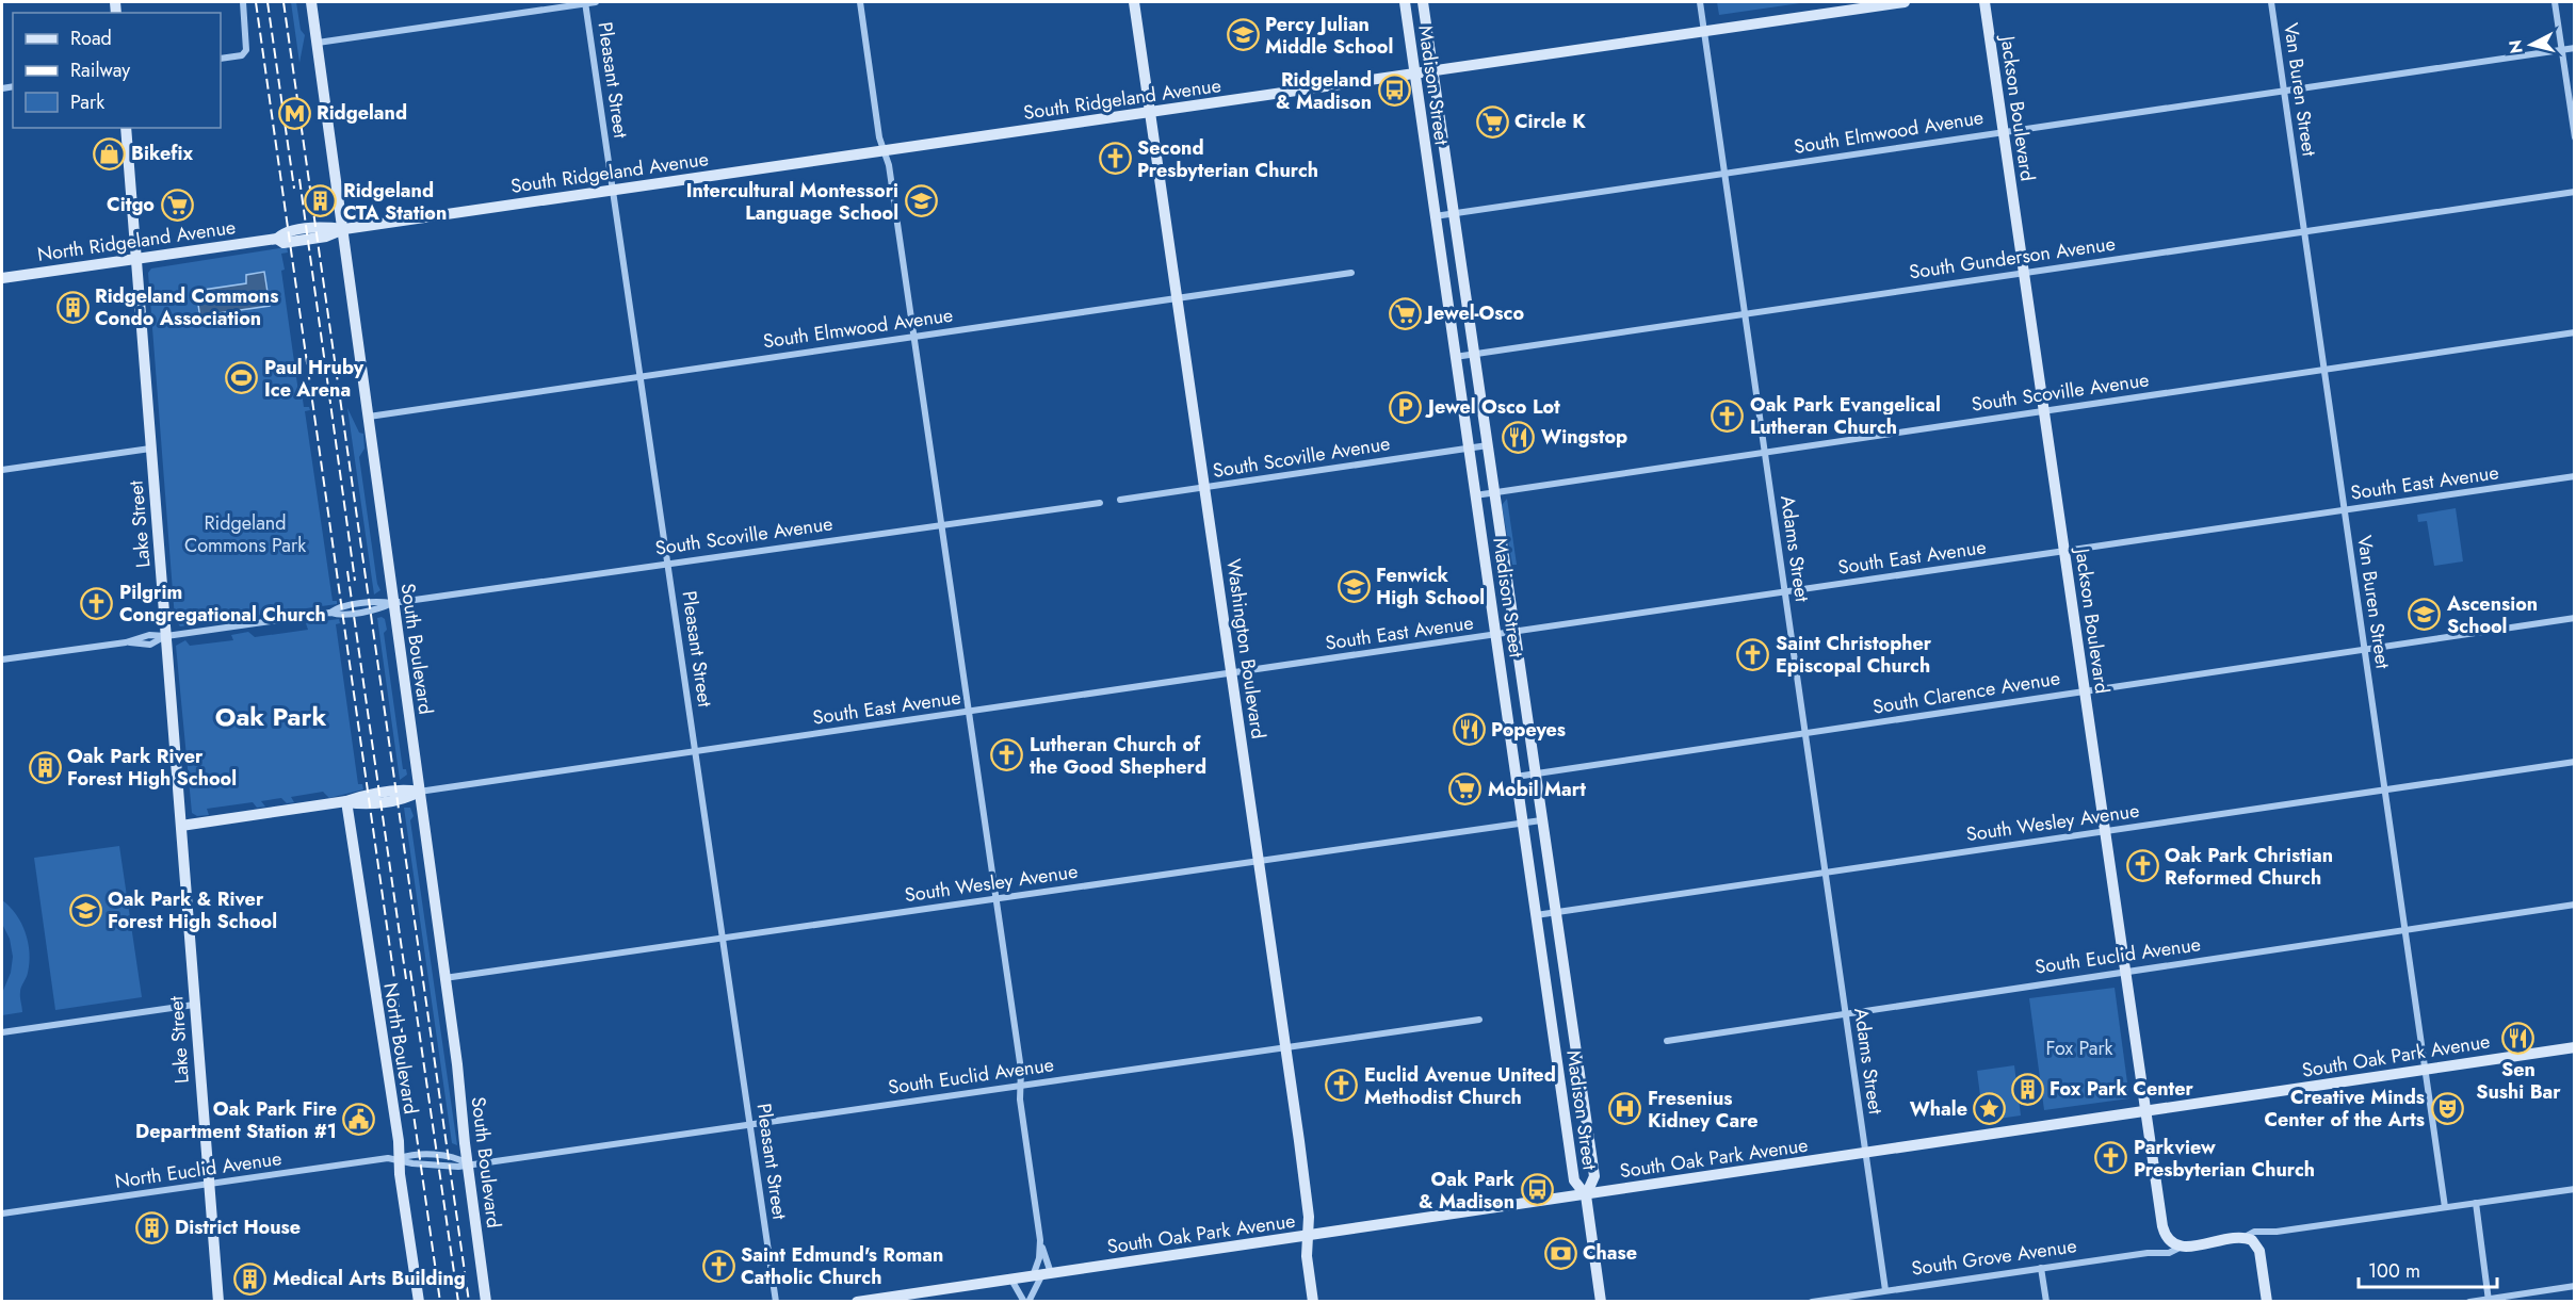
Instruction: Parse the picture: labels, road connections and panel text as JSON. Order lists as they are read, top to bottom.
{
  "streets": {
    "street": [
      "Pleasant Street",
      "Madison Street",
      "Van Buren Street",
      "South Ridgeland Avenue",
      "Jackson Boulevard",
      "South Elmwood Avenue",
      "North Ridgeland Avenue",
      "South Gunderson Avenue",
      "South Scoville Avenue",
      "South East Avenue",
      "Lake Street",
      "Adams Street",
      "South Boulevard",
      "Washington Boulevard",
      "South Clarence Avenue",
      "South Wesley Avenue",
      "South Euclid Avenue",
      "North Boulevard",
      "South Oak Park Avenue",
      "North Euclid Avenue",
      "South Grove Avenue"
    ]
  },
  "crossings": [
    ["Pleasant Street", "South Ridgeland Avenue"],
    ["Pleasant Street", "South Elmwood Avenue"],
    ["Pleasant Street", "South Scoville Avenue"],
    ["Pleasant Street", "South East Avenue"],
    ["Pleasant Street", "South Wesley Avenue"],
    ["Pleasant Street", "South Euclid Avenue"],
    ["Madison Street", "South Ridgeland Avenue"],
    ["Madison Street", "South Elmwood Avenue"],
    ["Madison Street", "South Gunderson Avenue"],
    ["Madison Street", "South Scoville Avenue"],
    ["Madison Street", "South East Avenue"],
    ["Madison Street", "South Clarence Avenue"],
    ["Madison Street", "South Wesley Avenue"],
    ["Madison Street", "South Oak Park Avenue"],
    ["Van Buren Street", "South Elmwood Avenue"],
    ["Van Buren Street", "South Gunderson Avenue"],
    ["Van Buren Street", "South Scoville Avenue"],
    ["Van Buren Street", "South East Avenue"],
    ["Van Buren Street", "South Clarence Avenue"],
    ["Van Buren Street", "South Wesley Avenue"],
    ["Van Buren Street", "South Euclid Avenue"],
    ["Van Buren Street", "South Oak Park Avenue"],
    ["Van Buren Street", "South Grove Avenue"],
    ["South Ridgeland Avenue", "North Ridgeland Avenue"],
    ["South Ridgeland Avenue", "Adams Street"],
    ["South Ridgeland Avenue", "South Boulevard"],
    ["South Ridgeland Avenue", "Washington Boulevard"],
    ["Jackson Boulevard", "South Elmwood Avenue"],
    ["Jackson Boulevard", "South Gunderson Avenue"],
    ["Jackson Boulevard", "South Scoville Avenue"],
    ["Jackson Boulevard", "South East Avenue"],
    ["Jackson Boulevard", "South Clarence Avenue"],
    ["Jackson Boulevard", "South Wesley Avenue"],
    ["Jackson Boulevard", "South Euclid Avenue"],
    ["Jackson Boulevard", "South Oak Park Avenue"],
    ["Jackson Boulevard", "South Grove Avenue"],
    ["South Elmwood Avenue", "Adams Street"],
    ["South Elmwood Avenue", "South Boulevard"],
    ["South Elmwood Avenue", "Washington Boulevard"],
    ["North Ridgeland Avenue", "Lake Street"],
    ["North Ridgeland Avenue", "South Boulevard"],
    ["South Gunderson Avenue", "Adams Street"],
    ["South Scoville Avenue", "Lake Street"],
    ["South Scoville Avenue", "Adams Street"],
    ["South Scoville Avenue", "South Boulevard"],
    ["South Scoville Avenue", "Washington Boulevard"],
    ["South East Avenue", "Adams Street"],
    ["South East Avenue", "South Boulevard"],
    ["South East Avenue", "Washington Boulevard"],
    ["Lake Street", "North Euclid Avenue"],
    ["Adams Street", "South Clarence Avenue"],
    ["Adams Street", "South Wesley Avenue"],
    ["Adams Street", "South Euclid Avenue"],
    ["Adams Street", "South Oak Park Avenue"],
    ["Adams Street", "South Grove Avenue"],
    ["South Boulevard", "South Wesley Avenue"],
    ["South Boulevard", "South Euclid Avenue"],
    ["South Boulevard", "North Euclid Avenue"],
    ["Washington Boulevard", "South Wesley Avenue"],
    ["Washington Boulevard", "South Euclid Avenue"],
    ["Washington Boulevard", "South Oak Park Avenue"],
    ["South Euclid Avenue", "North Euclid Avenue"],
    ["North Boulevard", "North Euclid Avenue"]
  ],
  "districts": ["Oak Park"],
  "parks": ["Ridgeland Commons Park", "Fox Park"],
  "places": {
    "school or university": [
      "Percy Julian Middle School",
      "Intercultural Montessori Language School",
      "Fenwick High School",
      "Ascension School",
      "Oak Park & River Forest High School"
    ],
    "bus stop": ["Ridgeland & Madison", "Oak Park & Madison"],
    "metro station": ["Ridgeland"],
    "supermarket": [
      "Circle K",
      "Citgo",
      "Jewel-Osco",
      "Mobil Mart"
    ],
    "shop": ["Bikefix"],
    "church": [
      "Second Presbyterian Church",
      "Oak Park Evangelical Lutheran Church",
      "Pilgrim Congregational Church",
      "Saint Christopher Episcopal Church",
      "Lutheran Church of the Good Shepherd",
      "Oak Park Christian Reformed Church",
      "Euclid Avenue United Methodist Church",
      "Parkview Presbyterian Church",
      "Saint Edmund's Roman Catholic Church"
    ],
    "building": [
      "Ridgeland CTA Station",
      "Ridgeland Commons Condo Association",
      "Oak Park River Forest High School",
      "Fox Park Center",
      "District House",
      "Medical Arts Building"
    ],
    "sports": ["Paul Hruby Ice Arena"],
    "parking": ["Jewel Osco Lot"],
    "restaurant": ["Wingstop", "Popeyes", "Sen Sushi Bar"],
    "theatre": ["Creative Minds Center of the Arts"],
    "hospital": ["Fresenius Kidney Care"],
    "place": ["Whale"],
    "public building": ["Oak Park Fire Department Station #1"],
    "bank": ["Chase"]
  },
  "legend": ["Road", "Railway", "Park"],
  "scale_bar": "100 m",
  "north": "left"
}
